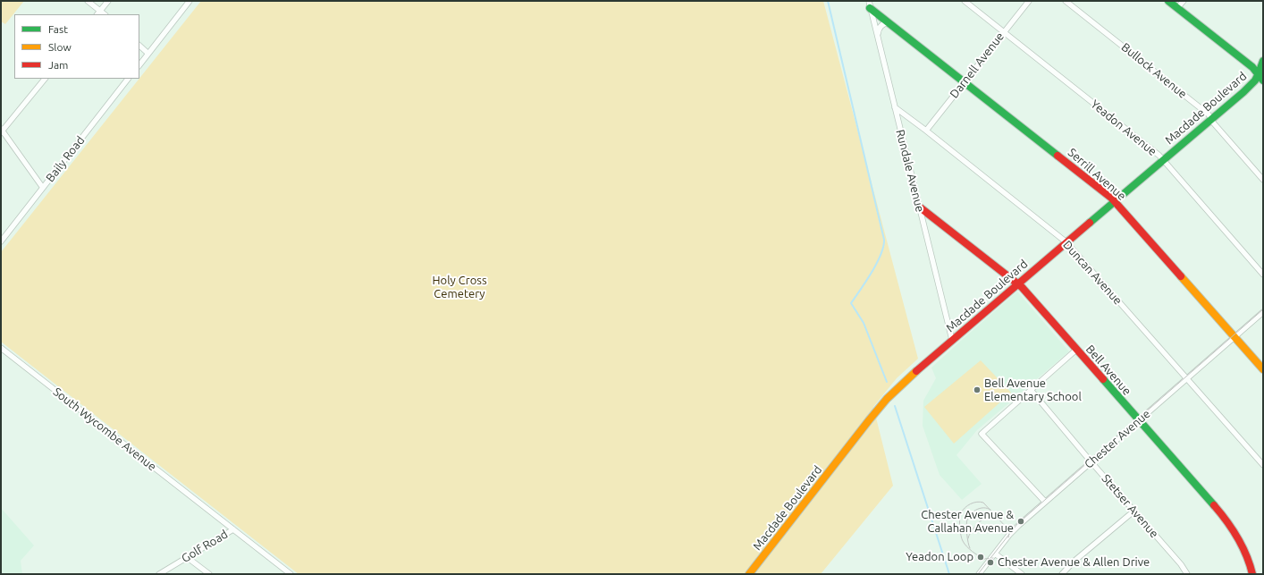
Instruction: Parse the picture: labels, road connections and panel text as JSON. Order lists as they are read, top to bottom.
{
  "streets": {
    "street": [
      "Darnell Avenue",
      "Bullock Avenue",
      "Macdade Boulevard",
      "Yeadon Avenue",
      "Baily Road",
      "Rundale Avenue",
      "Serrill Avenue",
      "Duncan Avenue",
      "Bell Avenue",
      "South Wycombe Avenue",
      "Chester Avenue",
      "Stetser Avenue",
      "Golf Road"
    ]
  },
  "crossings": [
    ["Darnell Avenue", "Yeadon Avenue"],
    ["Darnell Avenue", "Serrill Avenue"],
    ["Darnell Avenue", "Duncan Avenue"],
    ["Bullock Avenue", "Macdade Boulevard"],
    ["Macdade Boulevard", "Yeadon Avenue"],
    ["Macdade Boulevard", "Rundale Avenue"],
    ["Macdade Boulevard", "Serrill Avenue"],
    ["Macdade Boulevard", "Duncan Avenue"],
    ["Macdade Boulevard", "Bell Avenue"],
    ["Rundale Avenue", "Serrill Avenue"],
    ["Rundale Avenue", "Duncan Avenue"],
    ["Rundale Avenue", "Bell Avenue"],
    ["Serrill Avenue", "Chester Avenue"],
    ["Duncan Avenue", "Chester Avenue"],
    ["Bell Avenue", "Chester Avenue"],
    ["South Wycombe Avenue", "Golf Road"],
    ["Chester Avenue", "Stetser Avenue"]
  ],
  "parks": ["Holy Cross Cemetery"],
  "places": [
    "Bell Avenue Elementary School",
    "Chester Avenue & Callahan Avenue",
    "Yeadon Loop",
    "Chester Avenue & Allen Drive"
  ],
  "legend": ["Fast", "Slow", "Jam"]
}
